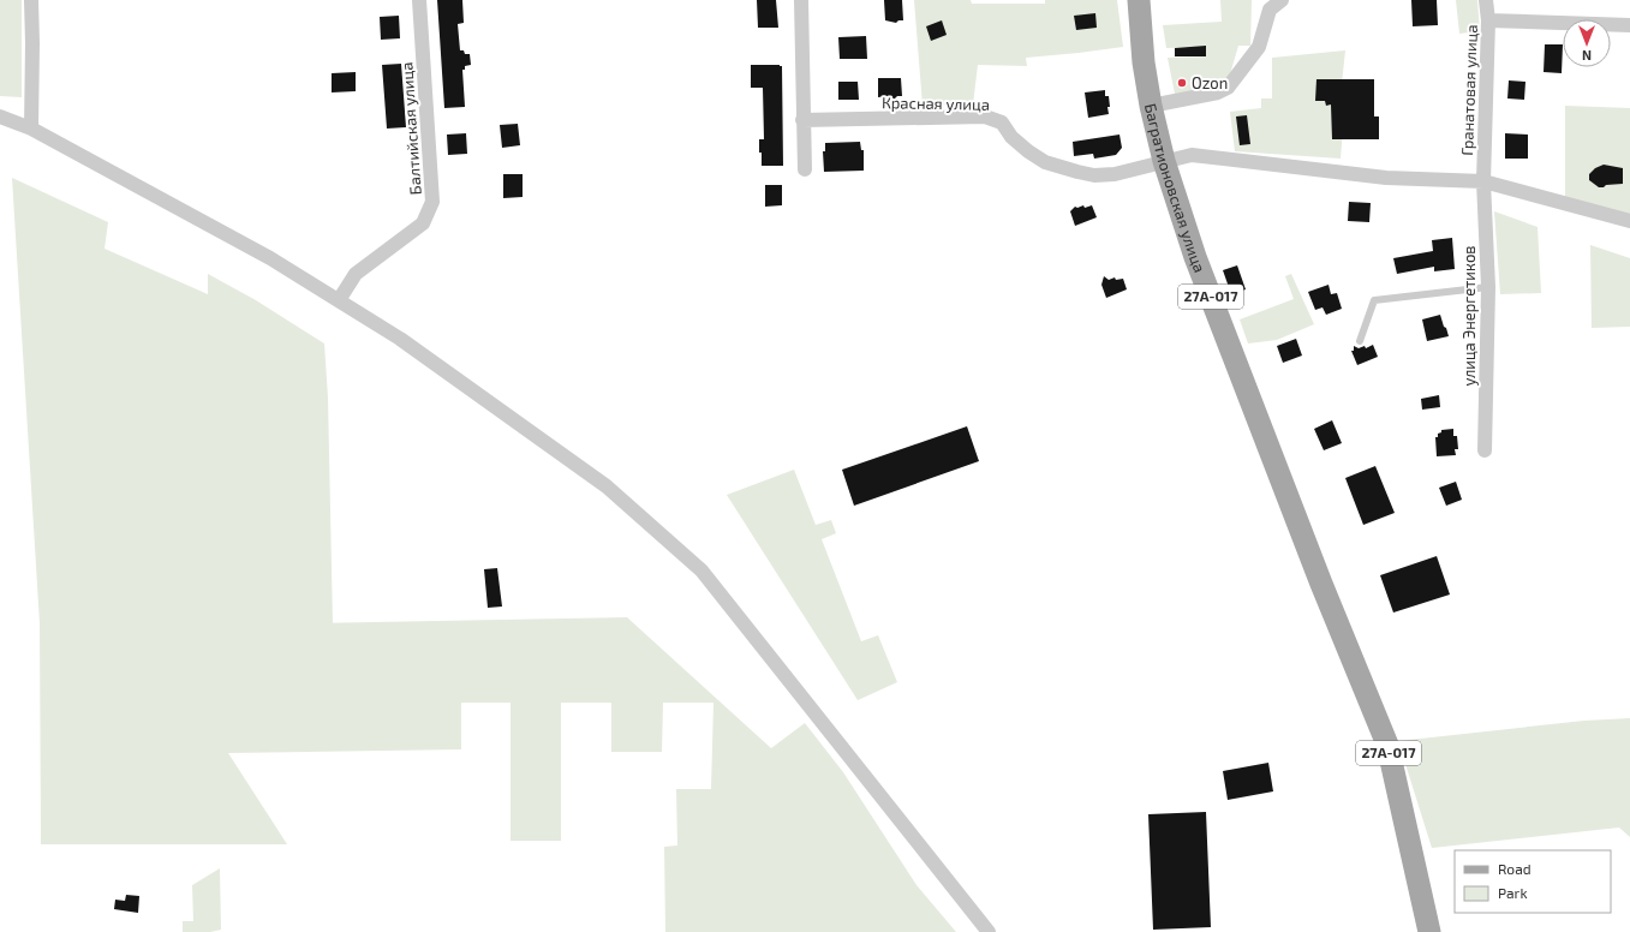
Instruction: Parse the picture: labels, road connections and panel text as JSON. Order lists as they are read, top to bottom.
{
  "streets": {
    "main road": ["Багратионовская улица", "27А-017"],
    "street": [
      "Гранатовая улица",
      "Красная улица",
      "Балтийская улица",
      "улица Энергетиков"
    ]
  },
  "crossings": [
    ["Гранатовая улица", "Красная улица"],
    ["Гранатовая улица", "улица Энергетиков"],
    ["Красная улица", "Багратионовская улица"],
    ["Красная улица", "улица Энергетиков"]
  ],
  "places": ["Ozon"],
  "legend": ["Road", "Park"],
  "north": "bottom"
}
